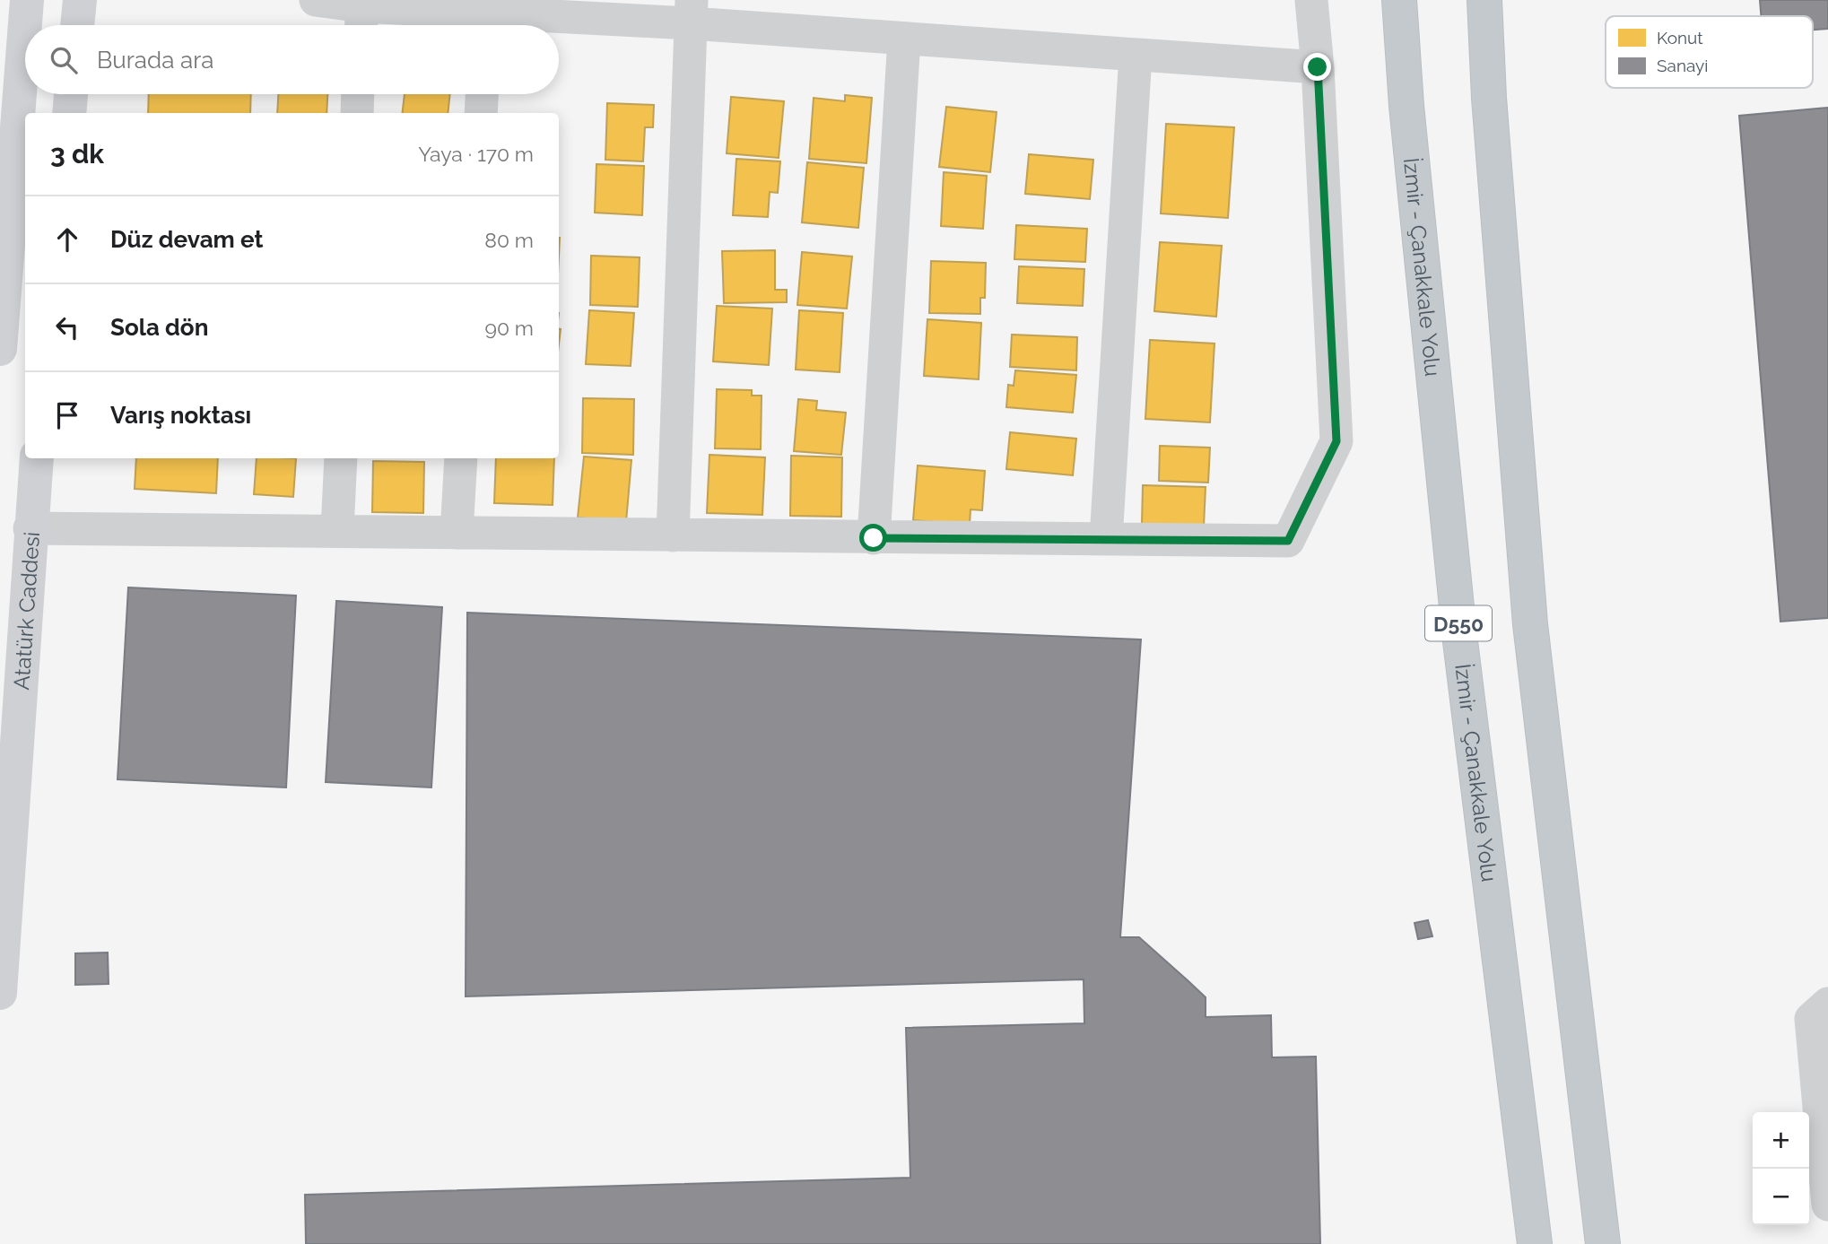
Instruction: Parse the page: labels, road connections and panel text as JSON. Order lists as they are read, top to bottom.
{
  "streets": {
    "highway": ["İzmir - Çanakkale Yolu", "D550"],
    "main road": ["Atatürk Caddesi"]
  },
  "legend": ["Konut", "Sanayi"],
  "page": {
    "search": "Burada ara",
    "heading": ["3 dk", "Yaya · 170 m"],
    "list": [
      ["Düz devam et", "80 m"],
      ["Sola dön", "90 m"],
      "Varış noktası"
    ],
    "map_buttons": ["+", "−"]
  }
}
